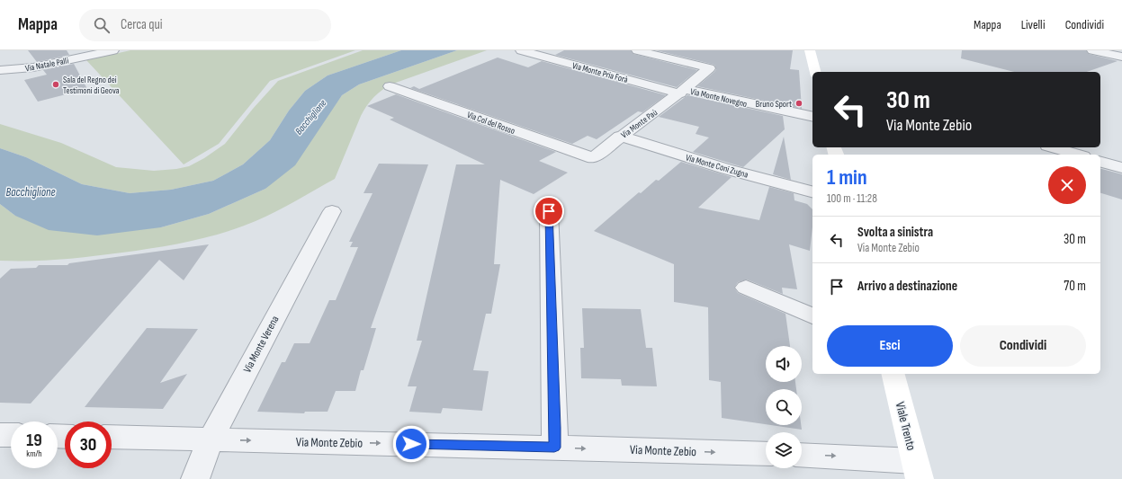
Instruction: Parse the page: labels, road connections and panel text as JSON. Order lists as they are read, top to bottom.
{
  "streets": {
    "main road": ["Viale Trento"],
    "street": [
      "Via Natale Palli",
      "Via Monte Pria Forà",
      "Via Monte Novegno",
      "Via Col del Rosso",
      "Via Monte Paù",
      "Via Monte Coni Zugna",
      "Via Monte Verena",
      "Via Monte Zebio"
    ]
  },
  "crossings": [
    ["Via Monte Pria Forà", "Via Monte Novegno"],
    ["Via Monte Pria Forà", "Via Monte Paù"],
    ["Via Monte Novegno", "Via Monte Paù"],
    ["Via Col del Rosso", "Via Monte Paù"],
    ["Via Monte Paù", "Via Monte Coni Zugna"],
    ["Via Monte Verena", "Via Monte Zebio"]
  ],
  "one_way": ["Via Monte Zebio"],
  "water": ["Bacchiglione"],
  "places": ["Sala del Regno dei Testimoni di Geova", "Bruno Sport"],
  "page": {
    "header": "Mappa",
    "search": "Cerca qui",
    "nav": ["Mappa", "Livelli", "Condividi"],
    "turn": ["30 m", "Via Monte Zebio"],
    "heading": ["1 min", "100 m · 11:28"],
    "list": [
      {
        "name": "Svolta a sinistra",
        "note": "Via Monte Zebio",
        "value": "30 m"
      },
      {
        "name": "Arrivo a destinazione",
        "value": "70 m"
      }
    ],
    "buttons": ["Esci", "Condividi"],
    "speed": "19 km/h",
    "limit": "30"
  }
}
